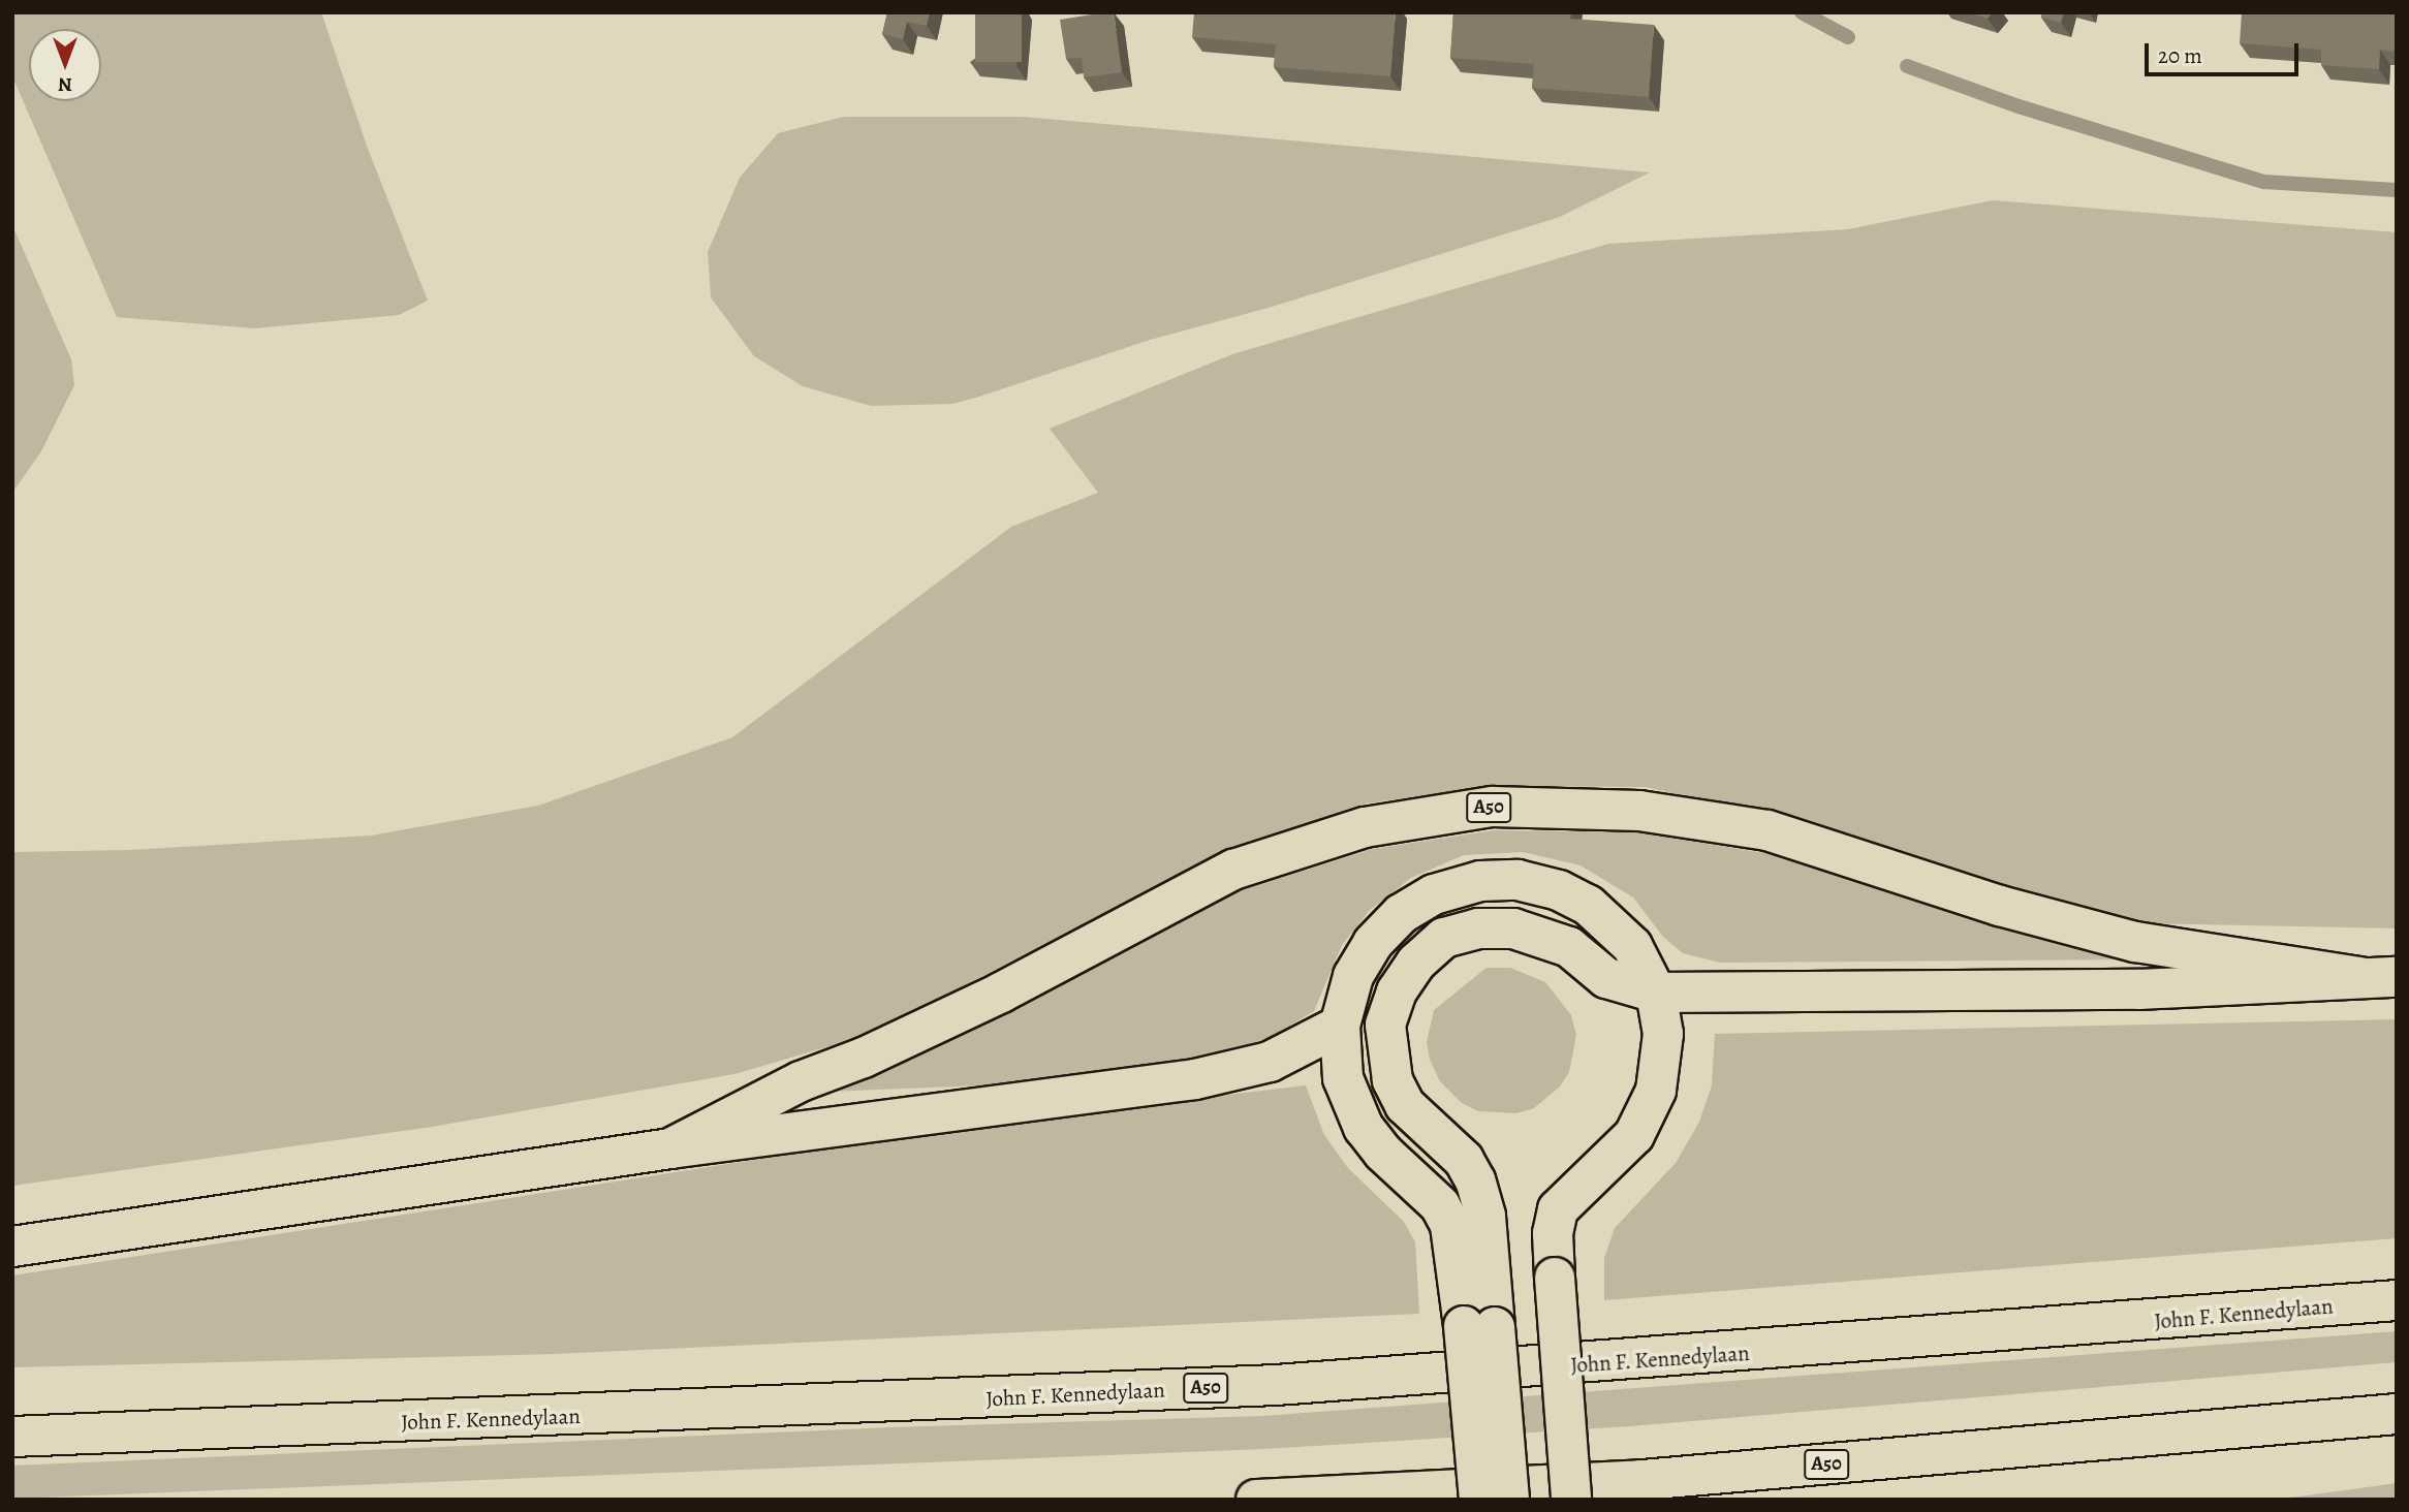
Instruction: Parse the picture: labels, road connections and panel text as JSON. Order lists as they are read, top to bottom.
{
  "streets": {
    "highway": ["A50", "John F. Kennedylaan"]
  },
  "scale_bar": "20 m",
  "north": "bottom"
}
